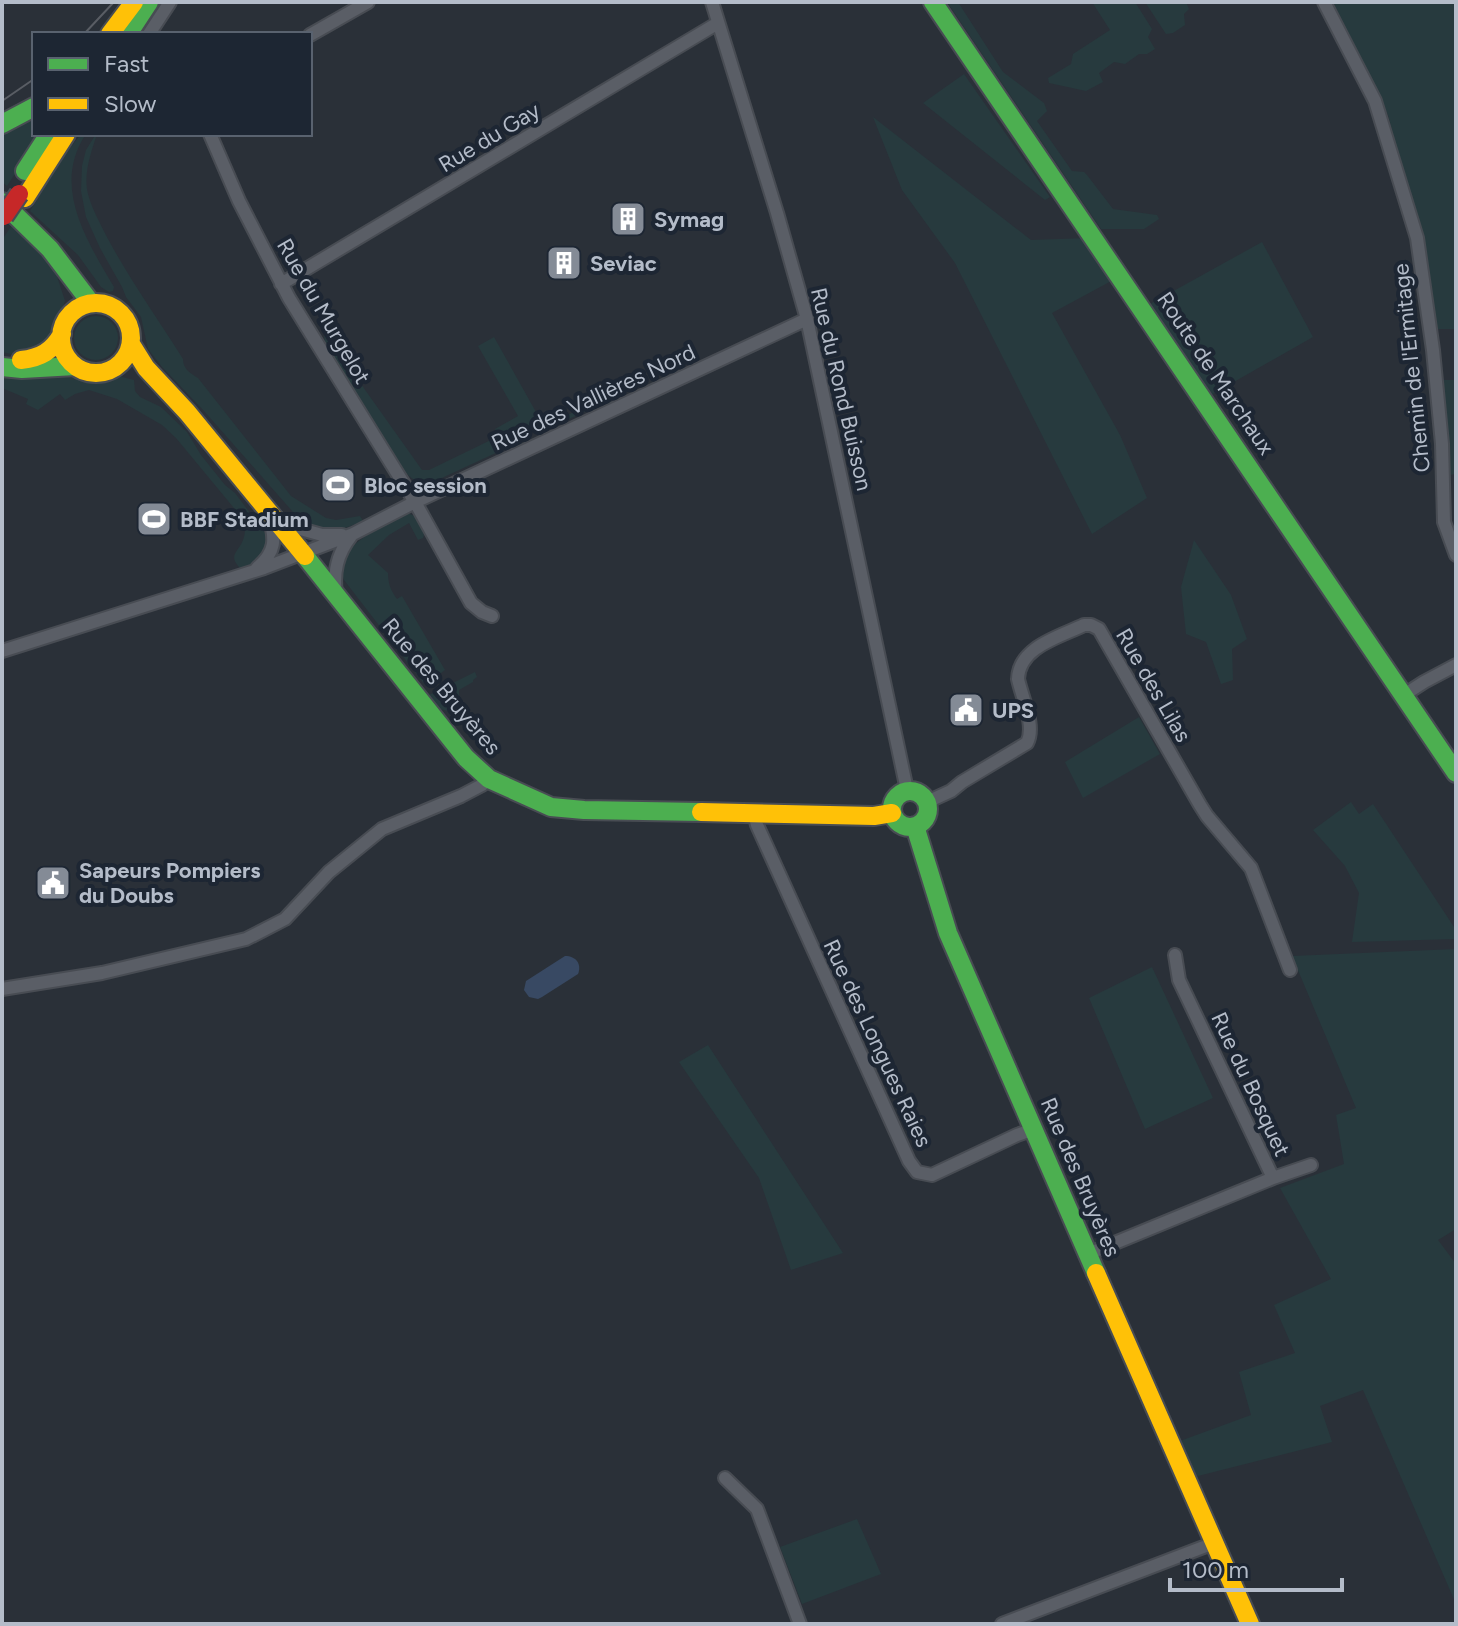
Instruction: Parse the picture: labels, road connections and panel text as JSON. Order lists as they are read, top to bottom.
{
  "streets": {
    "street": [
      "Rue du Gay",
      "Rue du Murgelot",
      "Chemin de l'Ermitage",
      "Route de Marchaux",
      "Rue du Rond Buisson",
      "Rue des Vallières Nord",
      "Rue des Lilas",
      "Rue des Bruyères",
      "Rue des Longues Raies",
      "Rue du Bosquet"
    ]
  },
  "crossings": [
    ["Rue du Gay", "Rue du Murgelot"],
    ["Rue du Gay", "Rue du Rond Buisson"],
    ["Rue du Murgelot", "Rue des Vallières Nord"],
    ["Rue du Rond Buisson", "Rue des Vallières Nord"],
    ["Rue du Rond Buisson", "Rue des Lilas"],
    ["Rue du Rond Buisson", "Rue des Bruyères"],
    ["Rue des Vallières Nord", "Rue des Bruyères"],
    ["Rue des Lilas", "Rue des Bruyères"],
    ["Rue des Bruyères", "Rue des Longues Raies"],
    ["Rue des Bruyères", "Rue du Bosquet"]
  ],
  "places": {
    "building": ["Symag", "Seviac"],
    "sports": ["Bloc session", "BBF Stadium"],
    "public building": ["UPS", "Sapeurs Pompiers du Doubs"]
  },
  "legend": ["Fast", "Slow"],
  "scale_bar": "100 m"
}
